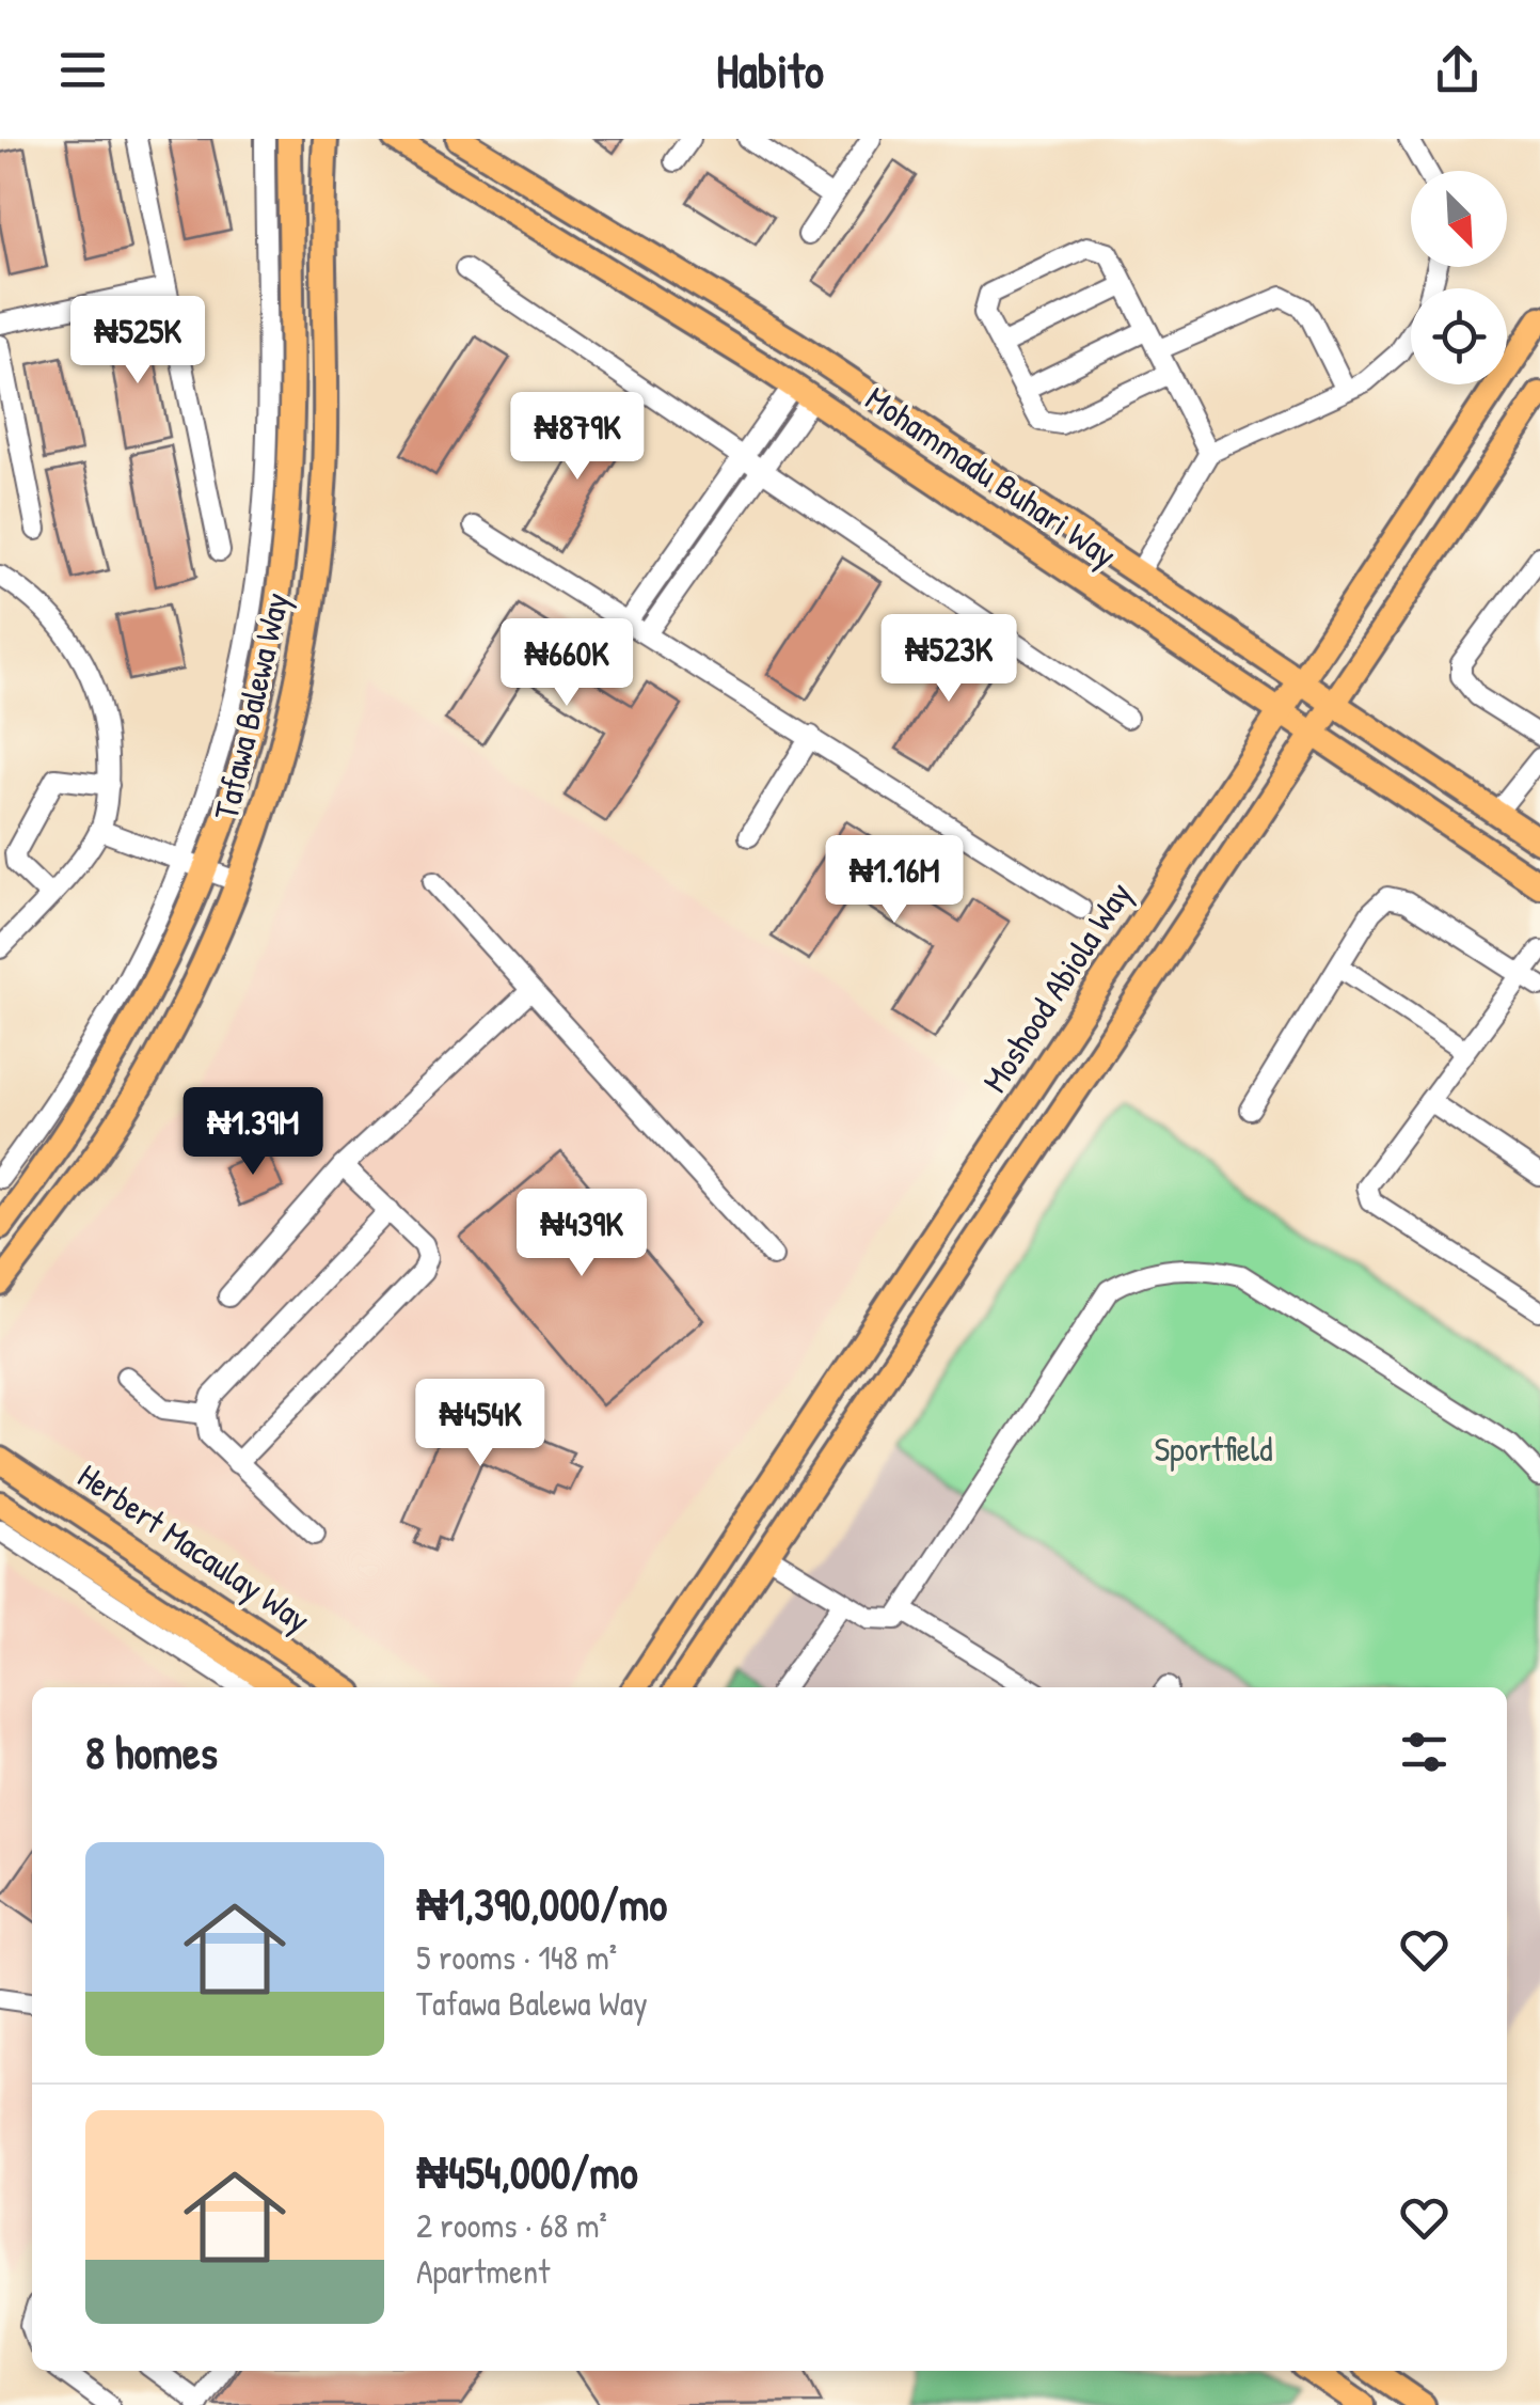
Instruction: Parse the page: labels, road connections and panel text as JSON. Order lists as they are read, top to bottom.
{
  "streets": {
    "main road": [
      "Mohammadu Buhari Way",
      "Tafawa Balewa Way",
      "Moshood Abiola Way",
      "Herbert Macaulay Way"
    ]
  },
  "crossings": [
    ["Mohammadu Buhari Way", "Moshood Abiola Way"]
  ],
  "parks": ["Sportfield"],
  "north": "bottom right",
  "page": {
    "header": "Habito",
    "price": [
      "₦525K",
      "₦879K",
      "₦523K",
      "₦660K",
      "₦1.16M",
      "₦1.39M",
      "₦439K",
      "₦454K"
    ],
    "heading": "8 homes",
    "list": [
      {
        "name": "₦1,390,000/mo",
        "note": "5 rooms · 148 m² · Tafawa Balewa Way"
      },
      {
        "name": "₦454,000/mo",
        "note": "2 rooms · 68 m² · Apartment"
      }
    ]
  }
}
